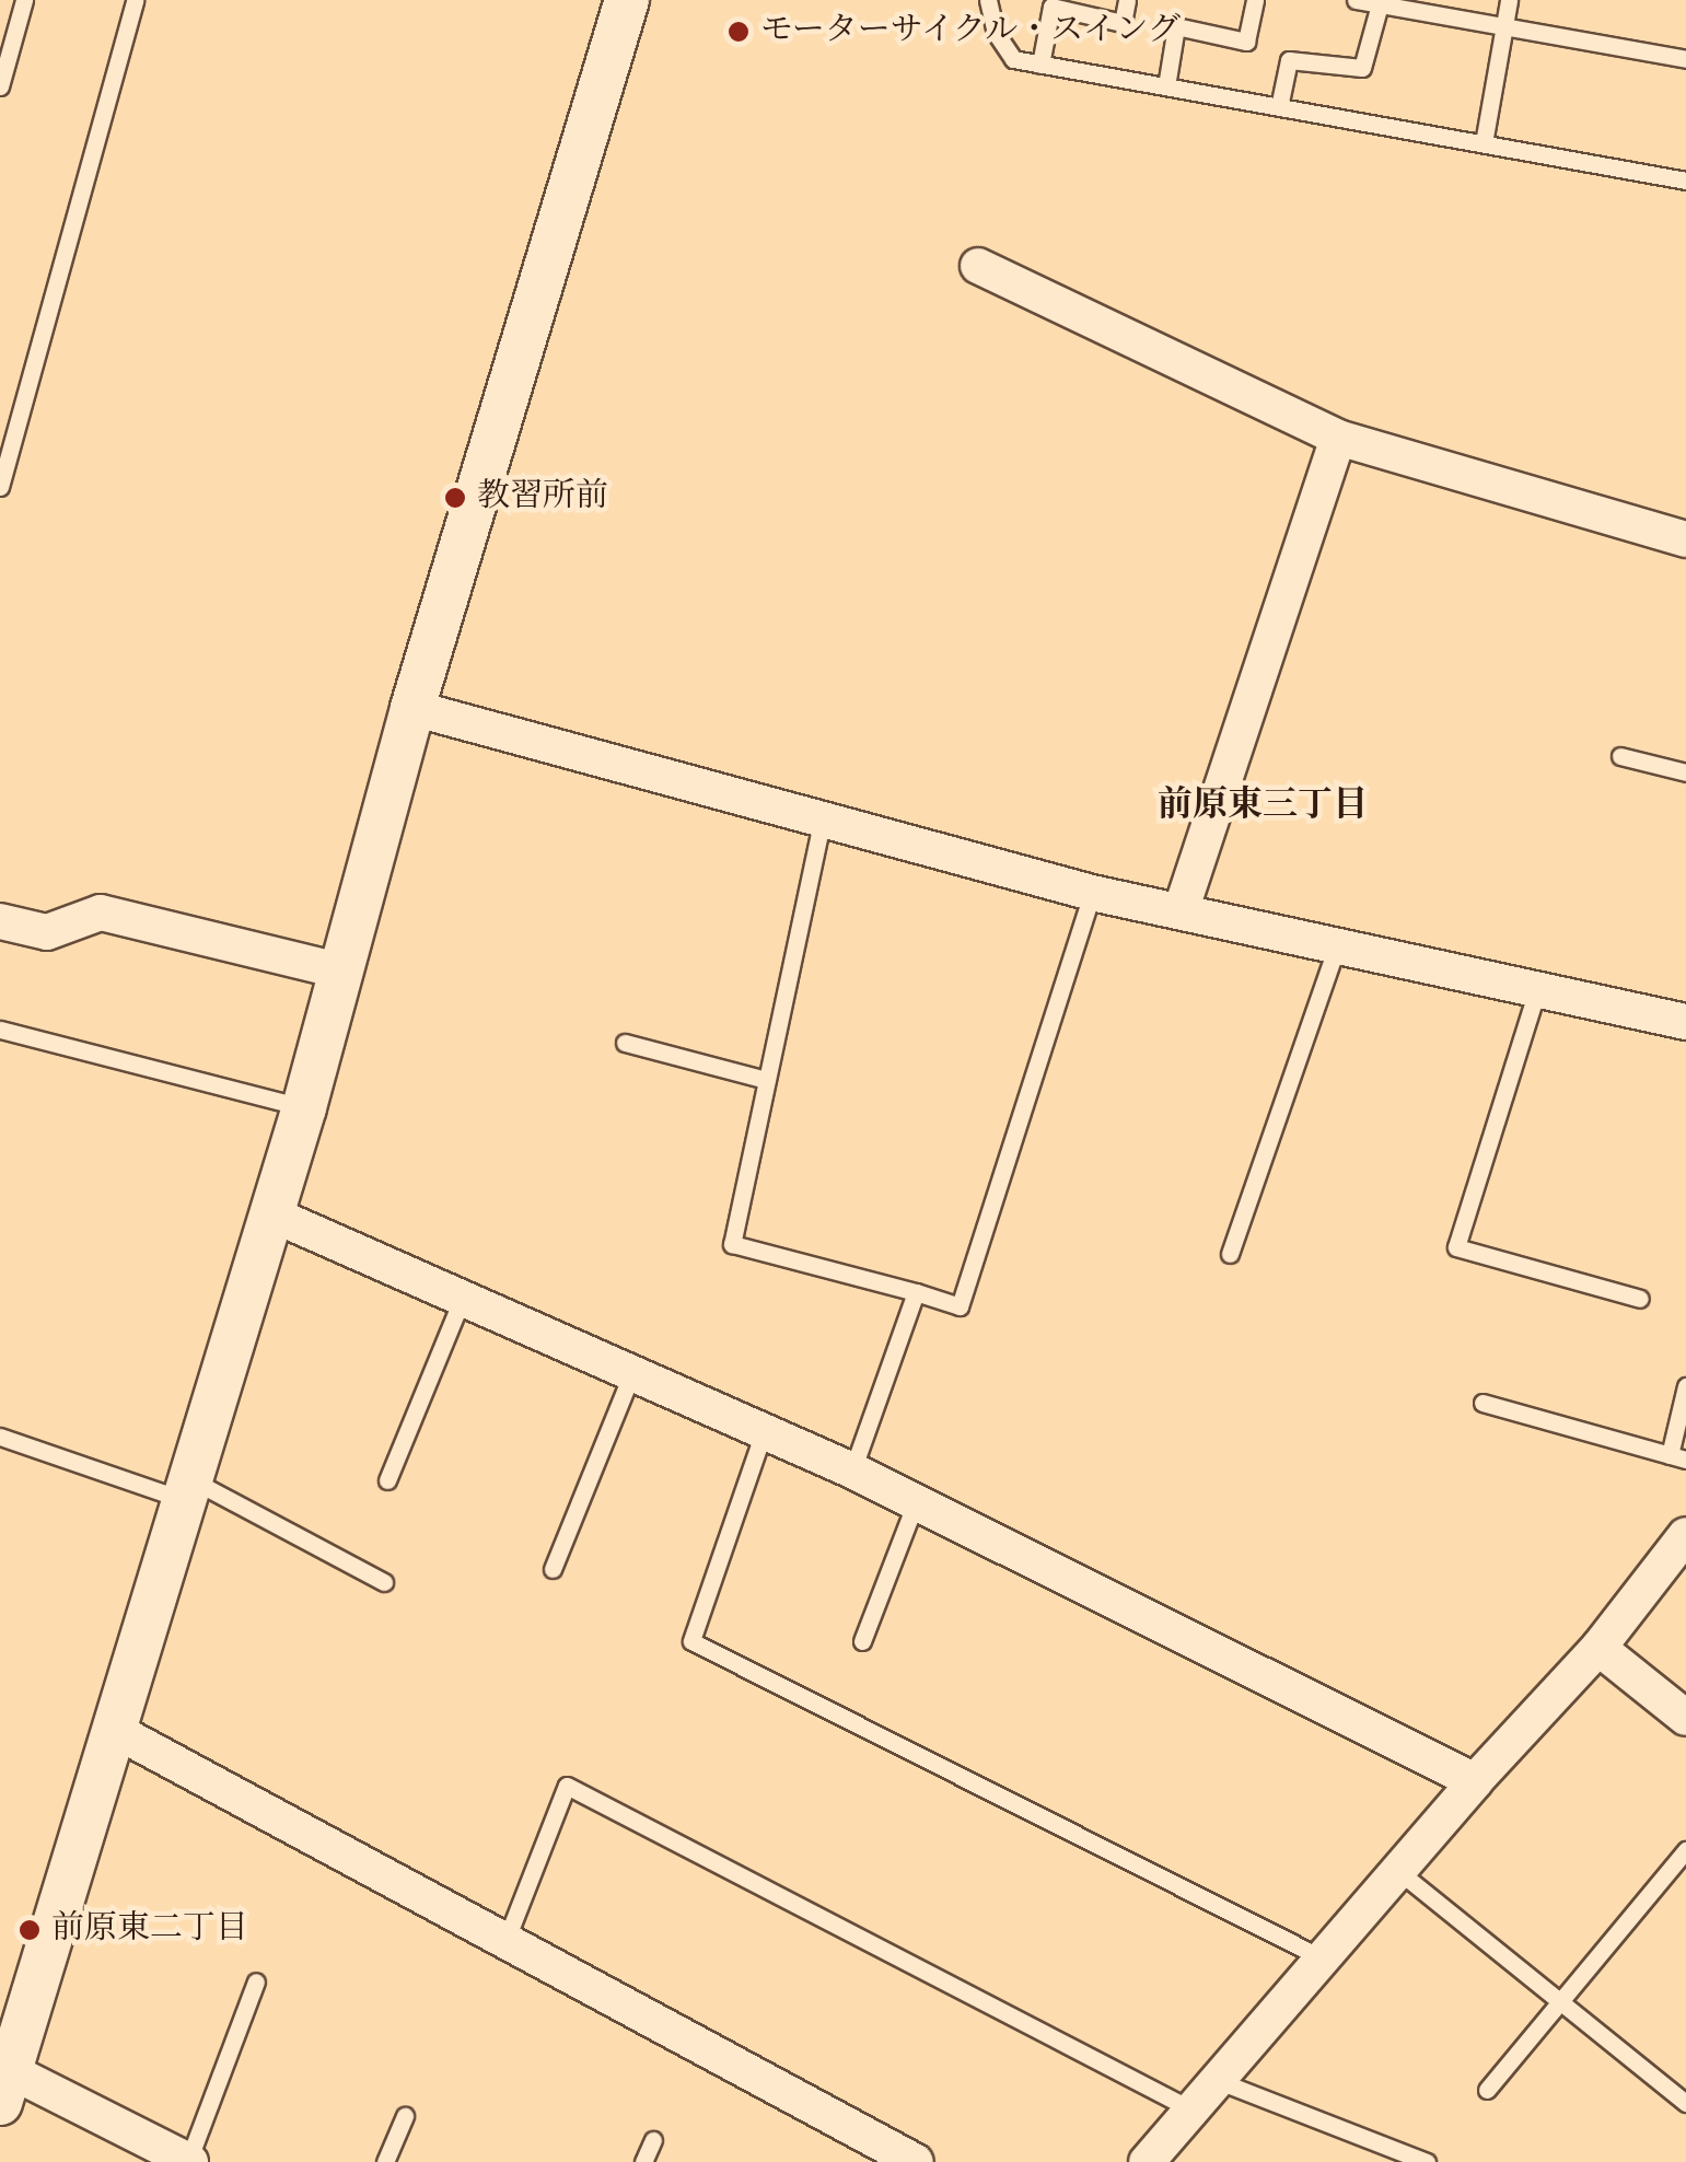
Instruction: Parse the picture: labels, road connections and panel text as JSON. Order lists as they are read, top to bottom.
{
  "districts": ["前原東三丁目"],
  "places": ["モーターサイクル・スイング", "教習所前", "前原東二丁目"]
}
